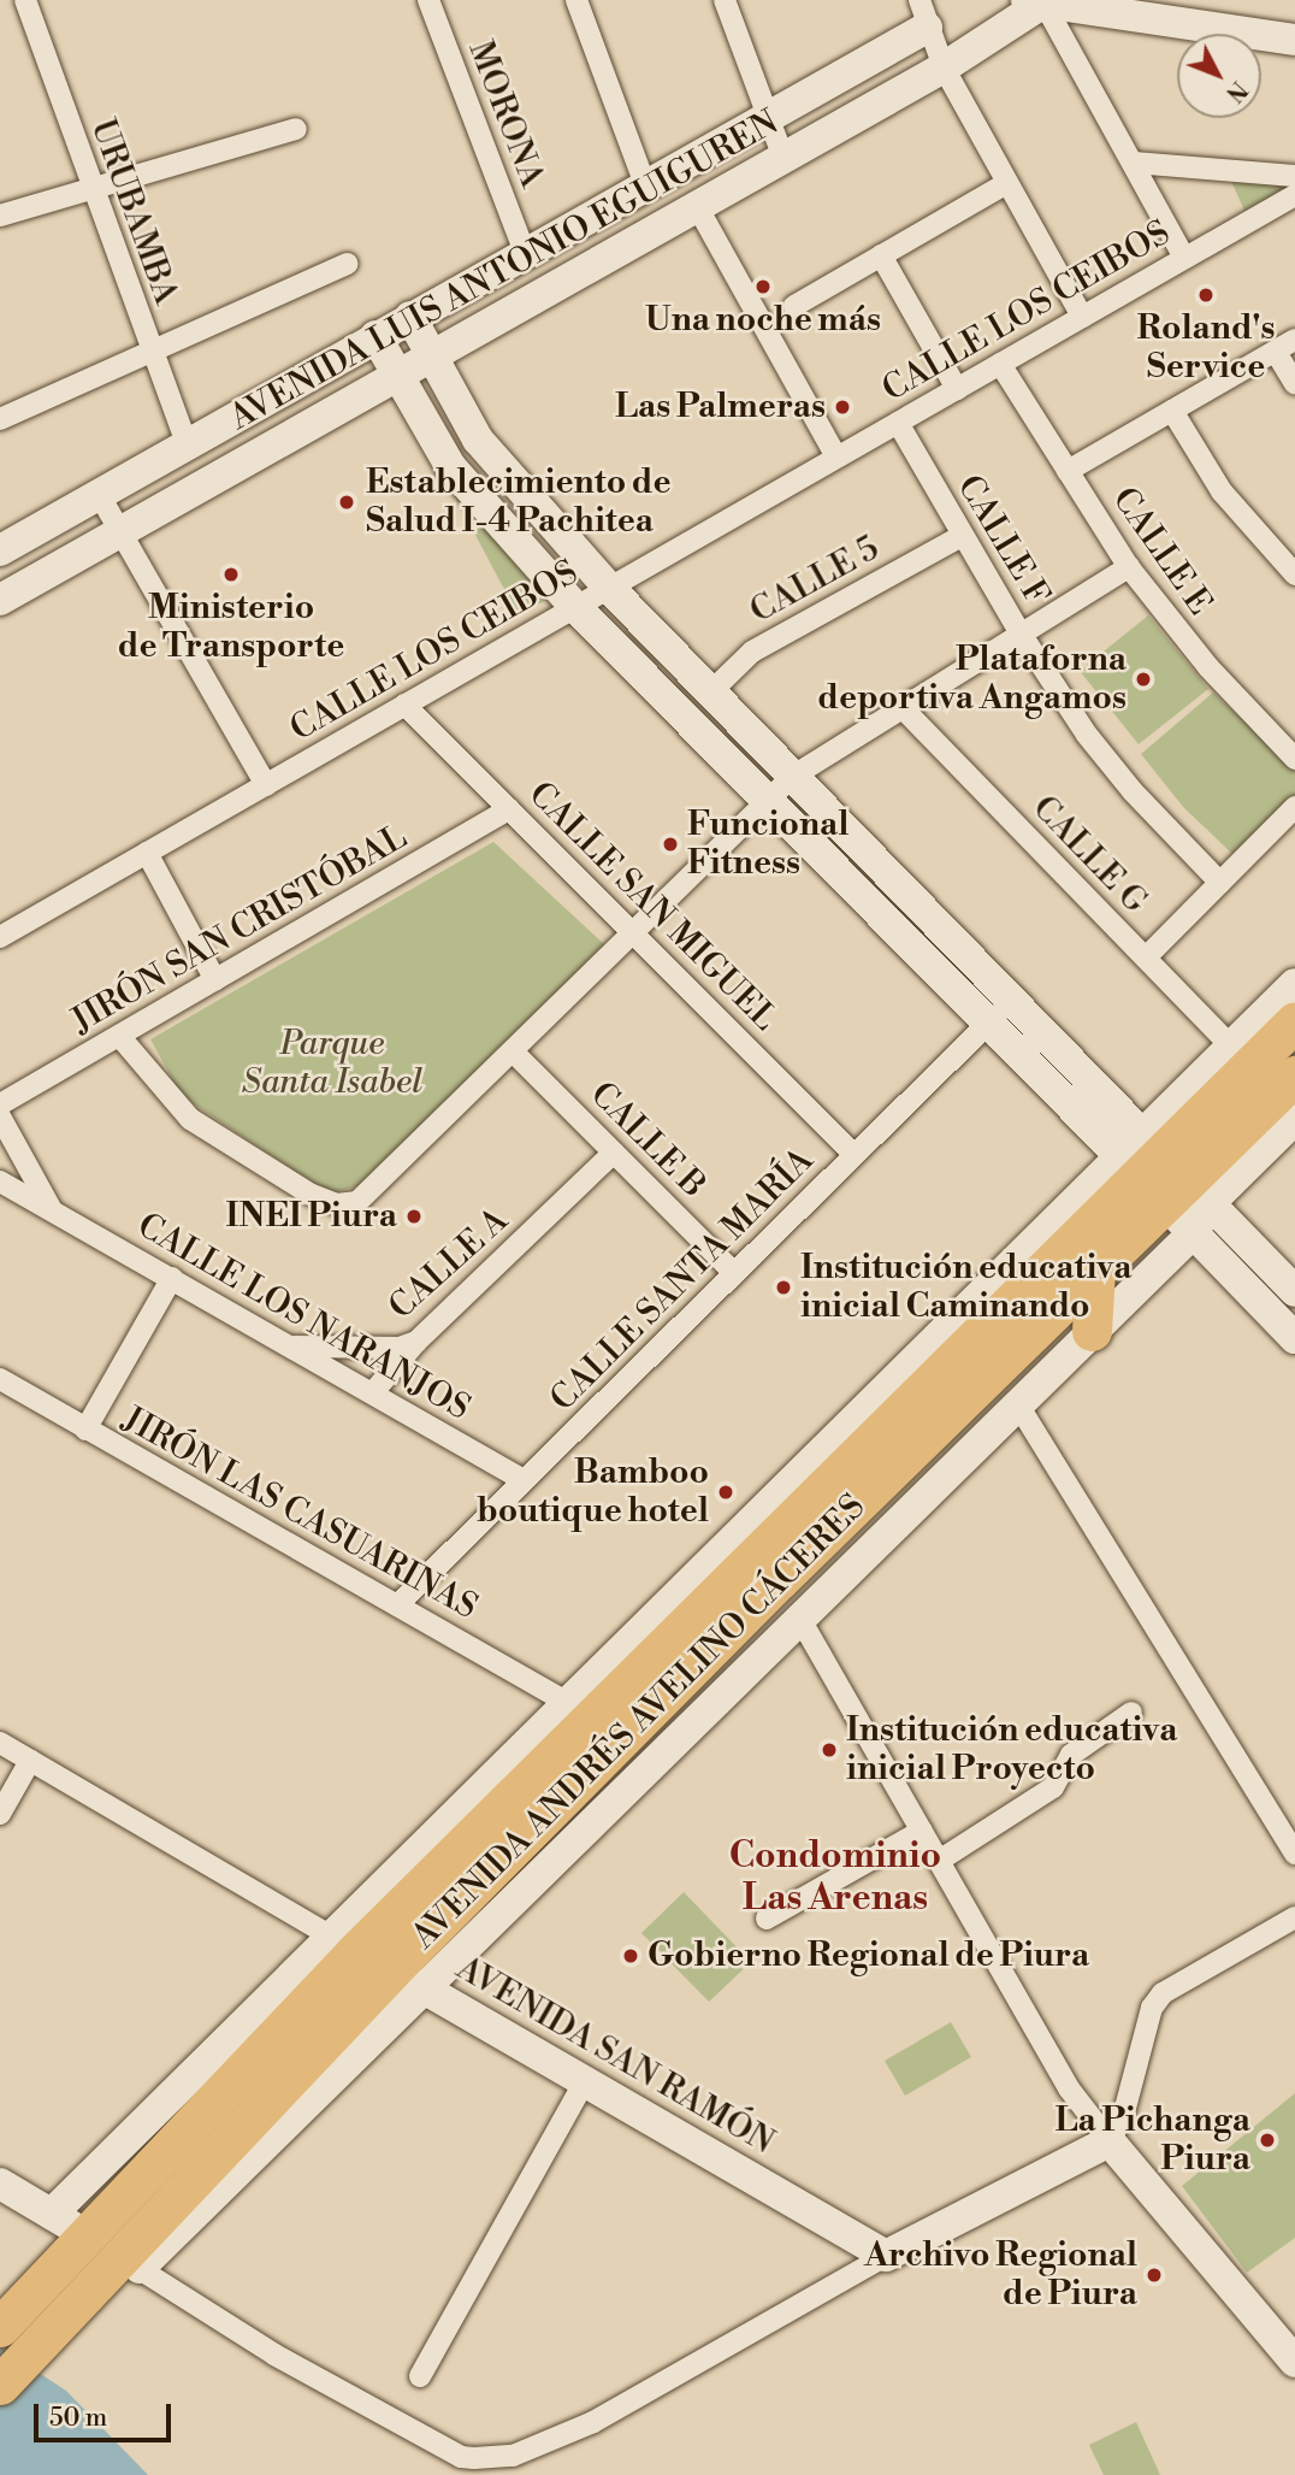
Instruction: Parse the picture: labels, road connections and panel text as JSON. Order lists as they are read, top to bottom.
{
  "streets": {
    "highway": ["AVENIDA ANDRÉS AVELINO CÁCERES"],
    "street": [
      "MORONA",
      "URUBAMBA",
      "AVENIDA LUIS ANTONIO EGUIGUREN",
      "CALLE LOS CEIBOS",
      "CALLE F",
      "CALLE E",
      "CALLE 5",
      "CALLE G",
      "CALLE SAN MIGUEL",
      "JIRÓN SAN CRISTÓBAL",
      "CALLE B",
      "CALLE A",
      "CALLE SANTA MARÍA",
      "CALLE LOS NARANJOS",
      "JIRÓN LAS CASUARINAS",
      "AVENIDA SAN RAMÓN"
    ]
  },
  "crossings": [
    ["MORONA", "AVENIDA LUIS ANTONIO EGUIGUREN"],
    ["URUBAMBA", "AVENIDA LUIS ANTONIO EGUIGUREN"],
    ["CALLE LOS CEIBOS", "CALLE F"],
    ["CALLE LOS CEIBOS", "CALLE E"],
    ["CALLE LOS CEIBOS", "CALLE SAN MIGUEL"],
    ["CALLE F", "CALLE 5"],
    ["CALLE G", "AVENIDA ANDRÉS AVELINO CÁCERES"],
    ["CALLE SAN MIGUEL", "JIRÓN SAN CRISTÓBAL"],
    ["CALLE SAN MIGUEL", "CALLE SANTA MARÍA"],
    ["CALLE B", "CALLE A"],
    ["CALLE B", "CALLE SANTA MARÍA"],
    ["CALLE A", "CALLE LOS NARANJOS"],
    ["CALLE SANTA MARÍA", "CALLE LOS NARANJOS"],
    ["CALLE SANTA MARÍA", "JIRÓN LAS CASUARINAS"],
    ["JIRÓN LAS CASUARINAS", "AVENIDA ANDRÉS AVELINO CÁCERES"],
    ["AVENIDA ANDRÉS AVELINO CÁCERES", "AVENIDA SAN RAMÓN"]
  ],
  "districts": ["Condominio Las Arenas"],
  "parks": ["Parque Santa Isabel"],
  "places": [
    "Una noche más",
    "Roland's Service",
    "Las Palmeras",
    "Establecimiento de Salud I-4 Pachitea",
    "Ministerio de Transporte",
    "Plataforna deportiva Angamos",
    "Funcional Fitness",
    "INEI Piura",
    "Institución educativa inicial Caminando",
    "Bamboo boutique hotel",
    "Institución educativa inicial Proyecto",
    "Gobierno Regional de Piura",
    "La Pichanga Piura",
    "Archivo Regional de Piura"
  ],
  "scale_bar": "50 m",
  "north": "bottom right"
}
